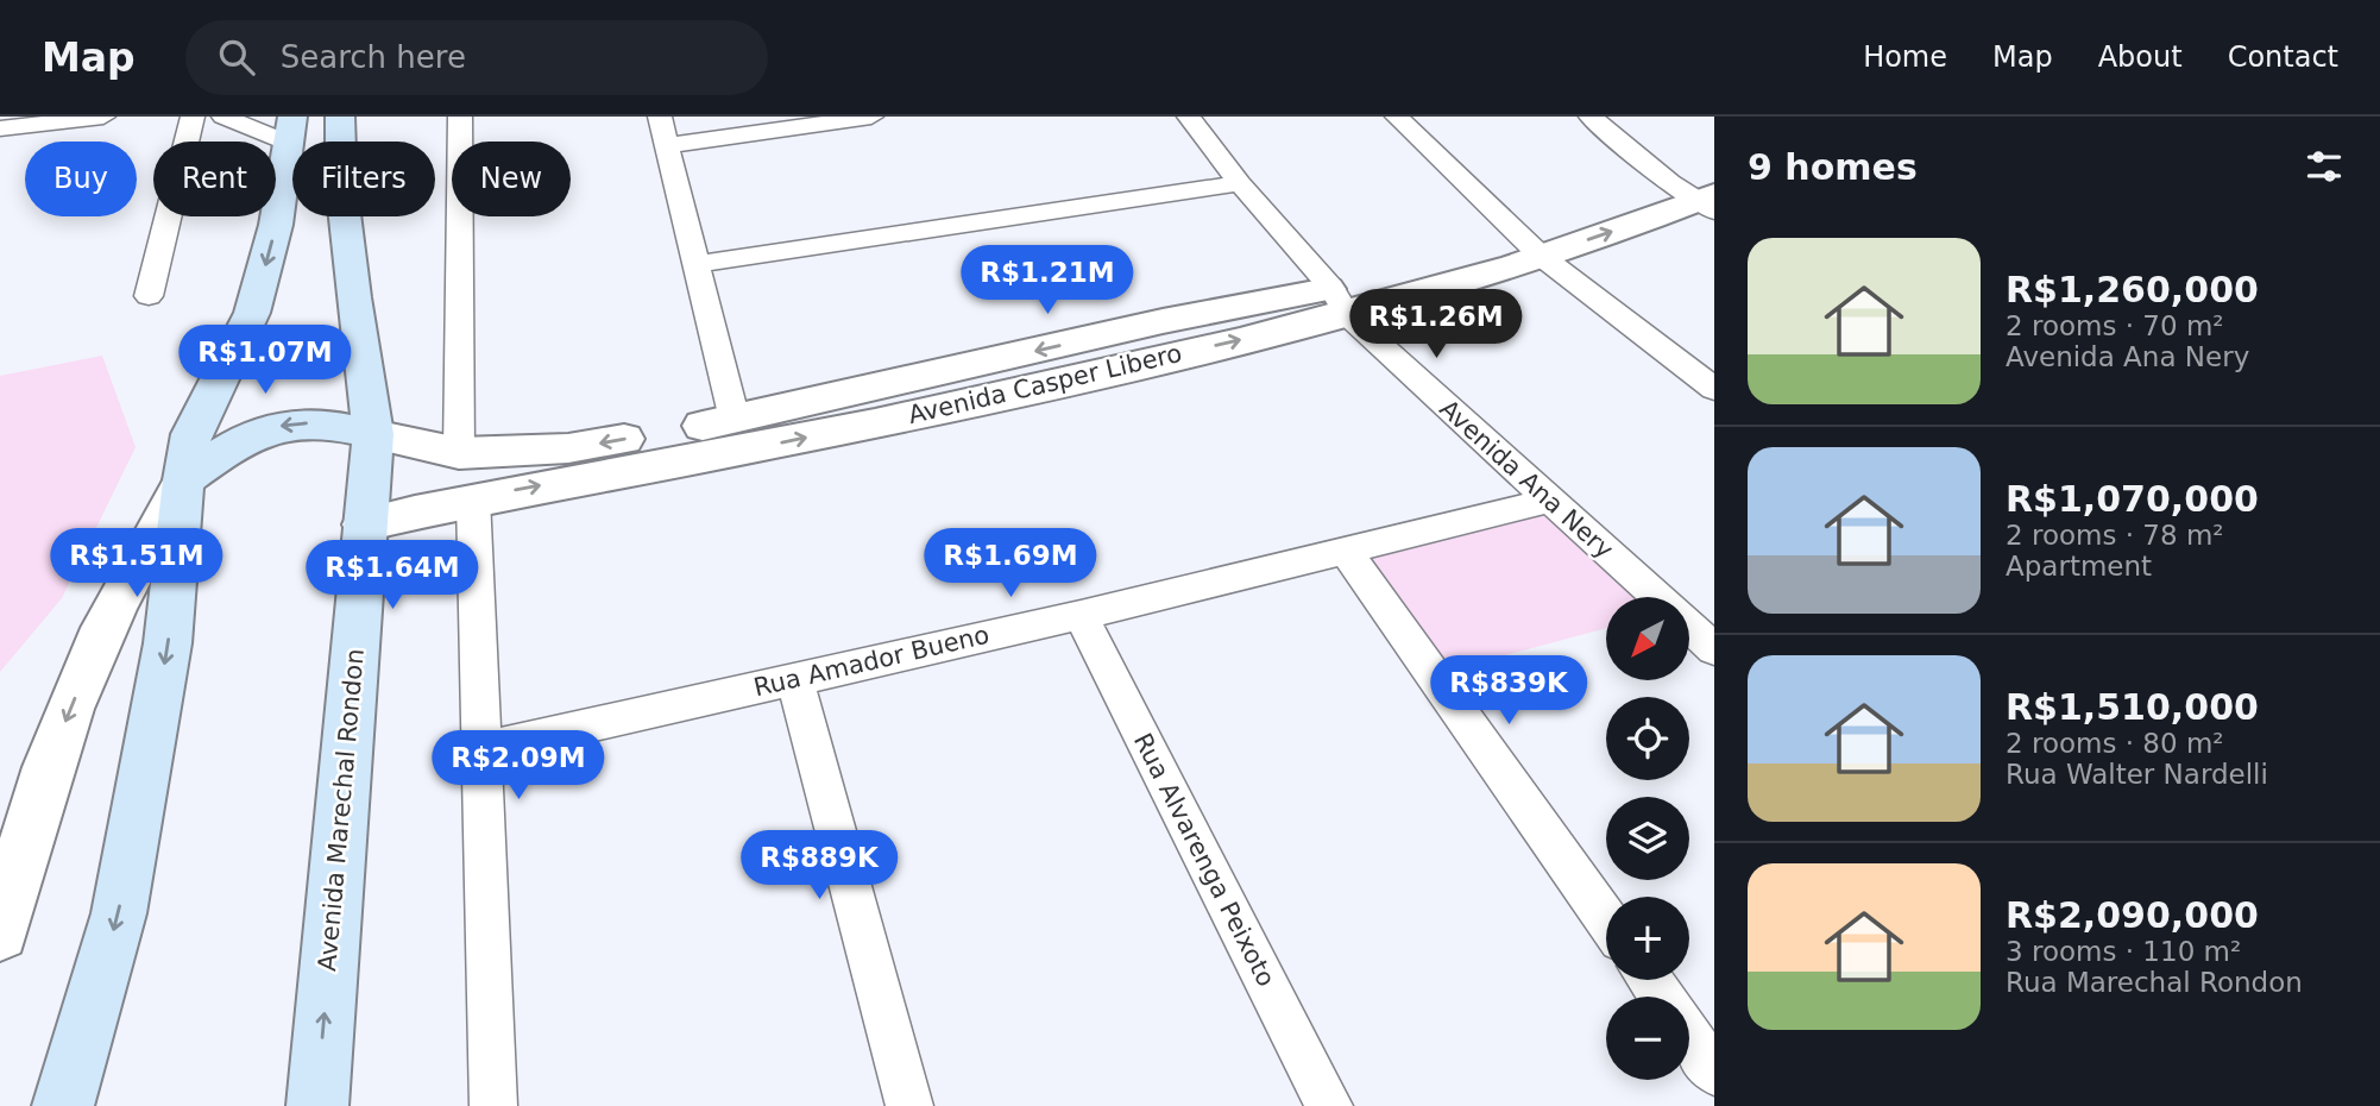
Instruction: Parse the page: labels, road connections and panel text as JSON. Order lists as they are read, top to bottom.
{
  "streets": {
    "main road": ["Avenida Marechal Rondon"],
    "street": [
      "Avenida Casper Libero",
      "Avenida Ana Nery",
      "Rua Amador Bueno",
      "Rua Alvarenga Peixoto"
    ]
  },
  "crossings": [
    ["Avenida Casper Libero", "Avenida Ana Nery"],
    ["Avenida Casper Libero", "Avenida Marechal Rondon"],
    ["Avenida Ana Nery", "Rua Amador Bueno"],
    ["Rua Amador Bueno", "Rua Alvarenga Peixoto"]
  ],
  "north": "bottom left",
  "page": {
    "header": "Map",
    "search": "Search here",
    "nav": [
      "Home",
      "Map",
      "About",
      "Contact"
    ],
    "heading": "9 homes",
    "chip": [
      "Buy",
      "Rent",
      "Filters",
      "New"
    ],
    "list": [
      {
        "name": "R$1,260,000",
        "note": "2 rooms · 70 m² · Avenida Ana Nery"
      },
      {
        "name": "R$1,070,000",
        "note": "2 rooms · 78 m² · Apartment"
      },
      {
        "name": "R$1,510,000",
        "note": "2 rooms · 80 m² · Rua Walter Nardelli"
      },
      {
        "name": "R$2,090,000",
        "note": "3 rooms · 110 m² · Rua Marechal Rondon"
      }
    ],
    "price": [
      "R$1.21M",
      "R$1.26M",
      "R$1.07M",
      "R$1.51M",
      "R$1.69M",
      "R$1.64M",
      "R$839K",
      "R$2.09M",
      "R$889K"
    ],
    "map_buttons": ["+", "−"]
  }
}
